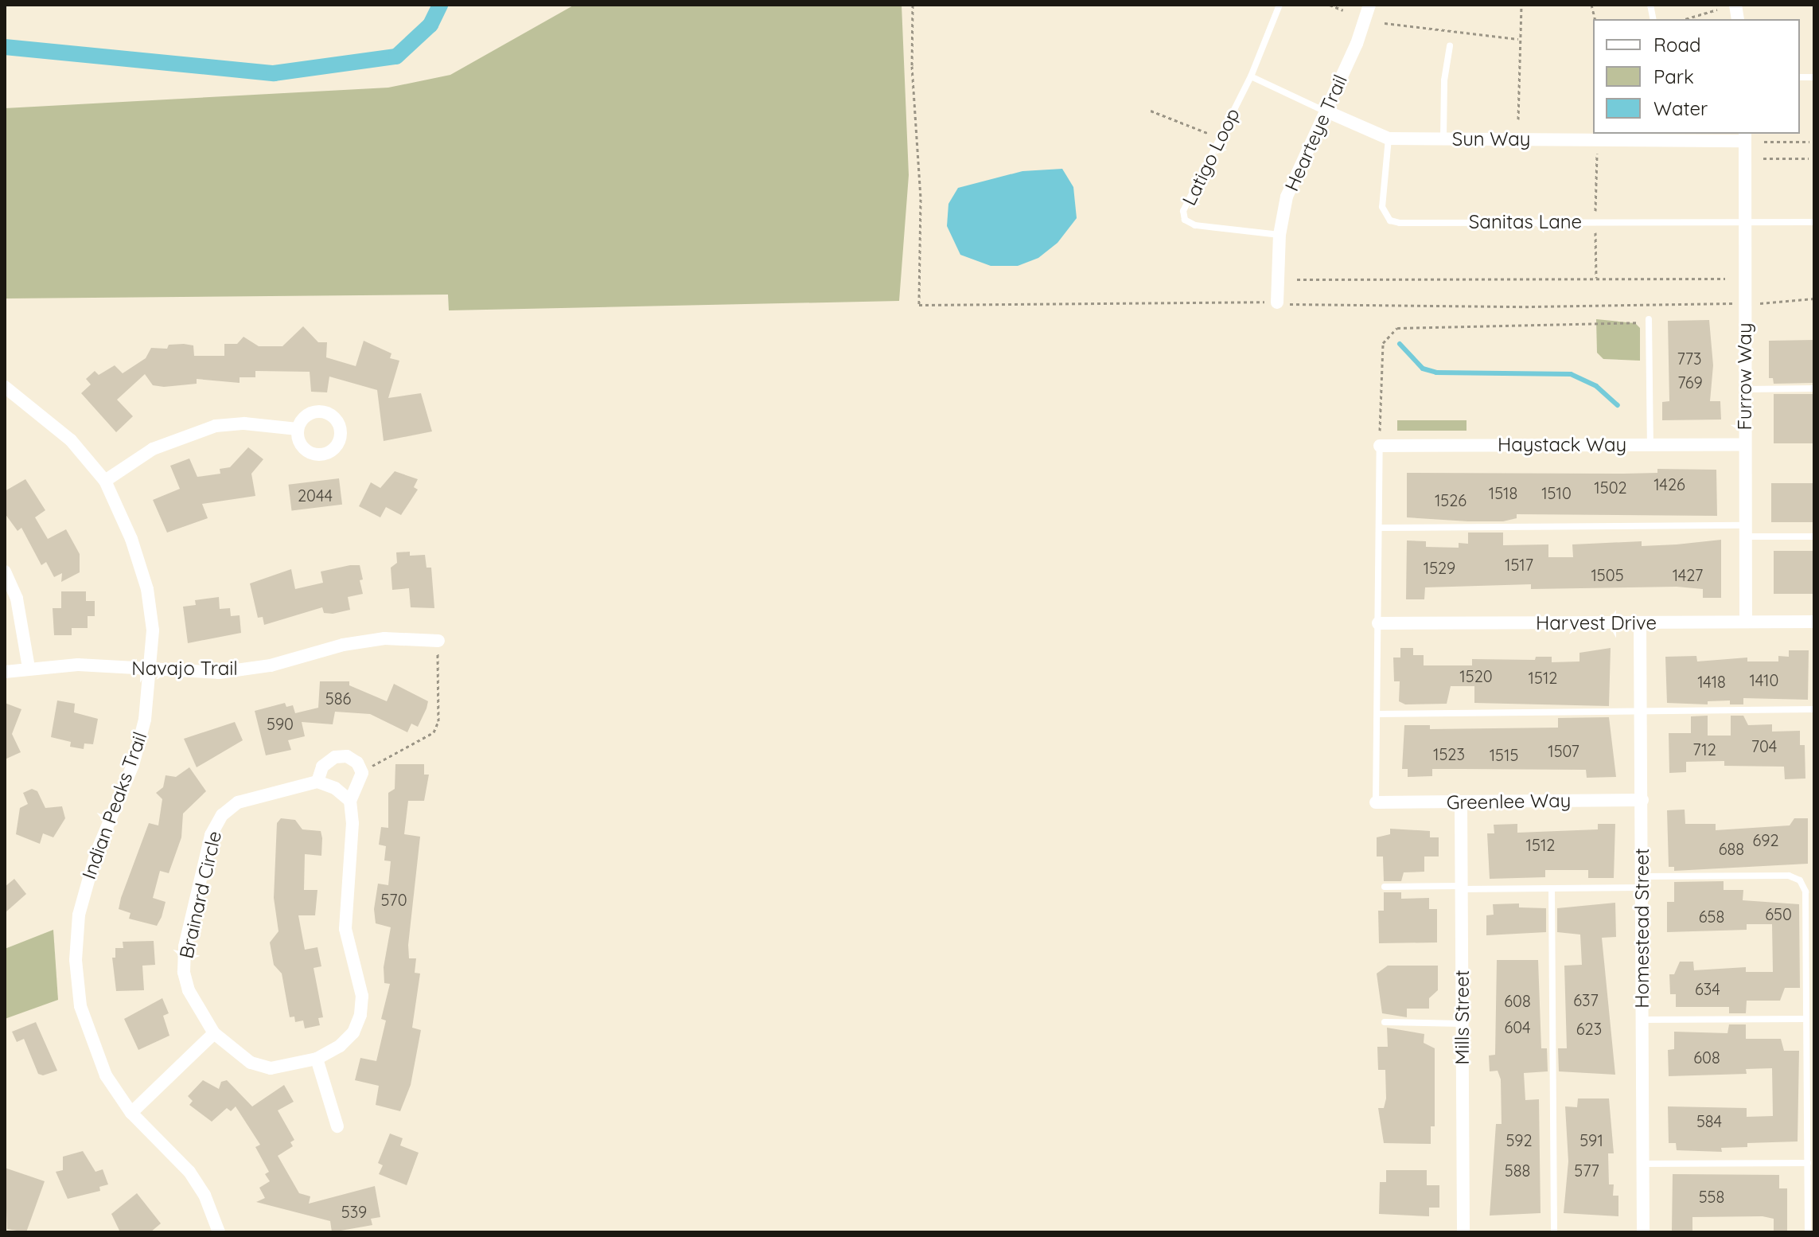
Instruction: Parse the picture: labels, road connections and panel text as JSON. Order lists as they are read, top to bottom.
{
  "streets": {
    "street": [
      "Hearteye Trail",
      "Sun Way",
      "Furrow Way",
      "Haystack Way",
      "Harvest Drive",
      "Navajo Trail",
      "Greenlee Way",
      "Indian Peaks Trail",
      "Brainard Circle",
      "Homestead Street",
      "Mills Street"
    ],
    "lane": ["Latigo Loop", "Sanitas Lane"]
  },
  "crossings": [
    ["Hearteye Trail", "Sun Way"],
    ["Hearteye Trail", "Latigo Loop"],
    ["Sun Way", "Latigo Loop"],
    ["Sun Way", "Sanitas Lane"],
    ["Sun Way", "Furrow Way"],
    ["Sanitas Lane", "Furrow Way"],
    ["Furrow Way", "Haystack Way"],
    ["Furrow Way", "Harvest Drive"],
    ["Harvest Drive", "Homestead Street"],
    ["Navajo Trail", "Indian Peaks Trail"],
    ["Greenlee Way", "Homestead Street"],
    ["Greenlee Way", "Mills Street"]
  ],
  "house_numbers": [
    "773",
    "769",
    "1426",
    "1502",
    "1518",
    "1510",
    "2044",
    "1526",
    "1517",
    "1529",
    "1505",
    "1427",
    "1520",
    "1512",
    "1410",
    "1418",
    "586",
    "590",
    "704",
    "712",
    "1507",
    "1523",
    "1515",
    "692",
    "1512",
    "688",
    "570",
    "650",
    "658",
    "634",
    "637",
    "608",
    "604",
    "623",
    "608",
    "584",
    "592",
    "591",
    "588",
    "577",
    "558",
    "539"
  ],
  "legend": ["Road", "Park", "Water"]
}
